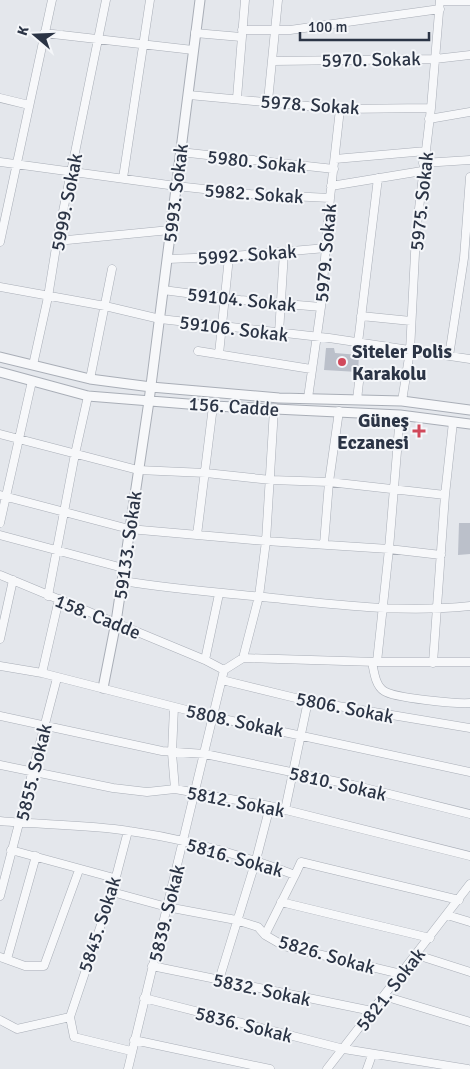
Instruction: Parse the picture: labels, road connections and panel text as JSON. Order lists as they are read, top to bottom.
{
  "streets": {
    "street": [
      "5970. Sokak",
      "5978. Sokak",
      "5980. Sokak",
      "5993. Sokak",
      "5982. Sokak",
      "5975. Sokak",
      "5999. Sokak",
      "5979. Sokak",
      "5992. Sokak",
      "59104. Sokak",
      "59106. Sokak",
      "156. Cadde",
      "59133. Sokak",
      "158. Cadde",
      "5806. Sokak",
      "5808. Sokak",
      "5855. Sokak",
      "5810. Sokak",
      "5812. Sokak",
      "5816. Sokak",
      "5839. Sokak",
      "5845. Sokak",
      "5826. Sokak",
      "5832. Sokak",
      "5821. Sokak",
      "5836. Sokak"
    ]
  },
  "crossings": [
    ["5970. Sokak", "5975. Sokak"],
    ["5978. Sokak", "5993. Sokak"],
    ["5978. Sokak", "5975. Sokak"],
    ["5978. Sokak", "5979. Sokak"],
    ["5980. Sokak", "5993. Sokak"],
    ["5980. Sokak", "5979. Sokak"],
    ["5993. Sokak", "5982. Sokak"],
    ["5993. Sokak", "5992. Sokak"],
    ["5993. Sokak", "59104. Sokak"],
    ["5993. Sokak", "59106. Sokak"],
    ["5993. Sokak", "156. Cadde"],
    ["5993. Sokak", "59133. Sokak"],
    ["5982. Sokak", "5975. Sokak"],
    ["5982. Sokak", "5999. Sokak"],
    ["5982. Sokak", "5979. Sokak"],
    ["5975. Sokak", "59106. Sokak"],
    ["5975. Sokak", "156. Cadde"],
    ["5999. Sokak", "59106. Sokak"],
    ["5999. Sokak", "156. Cadde"],
    ["5979. Sokak", "5992. Sokak"],
    ["5979. Sokak", "59104. Sokak"],
    ["5979. Sokak", "59106. Sokak"],
    ["5979. Sokak", "156. Cadde"],
    ["156. Cadde", "59133. Sokak"],
    ["59133. Sokak", "158. Cadde"],
    ["59133. Sokak", "5808. Sokak"],
    ["158. Cadde", "5839. Sokak"],
    ["5806. Sokak", "5839. Sokak"],
    ["5808. Sokak", "5855. Sokak"],
    ["5808. Sokak", "5839. Sokak"],
    ["5855. Sokak", "5810. Sokak"],
    ["5855. Sokak", "5812. Sokak"],
    ["5855. Sokak", "5816. Sokak"],
    ["5810. Sokak", "5839. Sokak"],
    ["5812. Sokak", "5839. Sokak"],
    ["5816. Sokak", "5839. Sokak"],
    ["5816. Sokak", "5845. Sokak"],
    ["5816. Sokak", "5821. Sokak"],
    ["5839. Sokak", "5826. Sokak"],
    ["5839. Sokak", "5832. Sokak"],
    ["5839. Sokak", "5836. Sokak"],
    ["5845. Sokak", "5826. Sokak"],
    ["5826. Sokak", "5821. Sokak"],
    ["5832. Sokak", "5821. Sokak"],
    ["5821. Sokak", "5836. Sokak"]
  ],
  "places": {
    "other": ["Siteler Polis Karakolu"],
    "health": ["Güneş Eczanesi"]
  },
  "scale_bar": "100 m",
  "north": "left"
}
